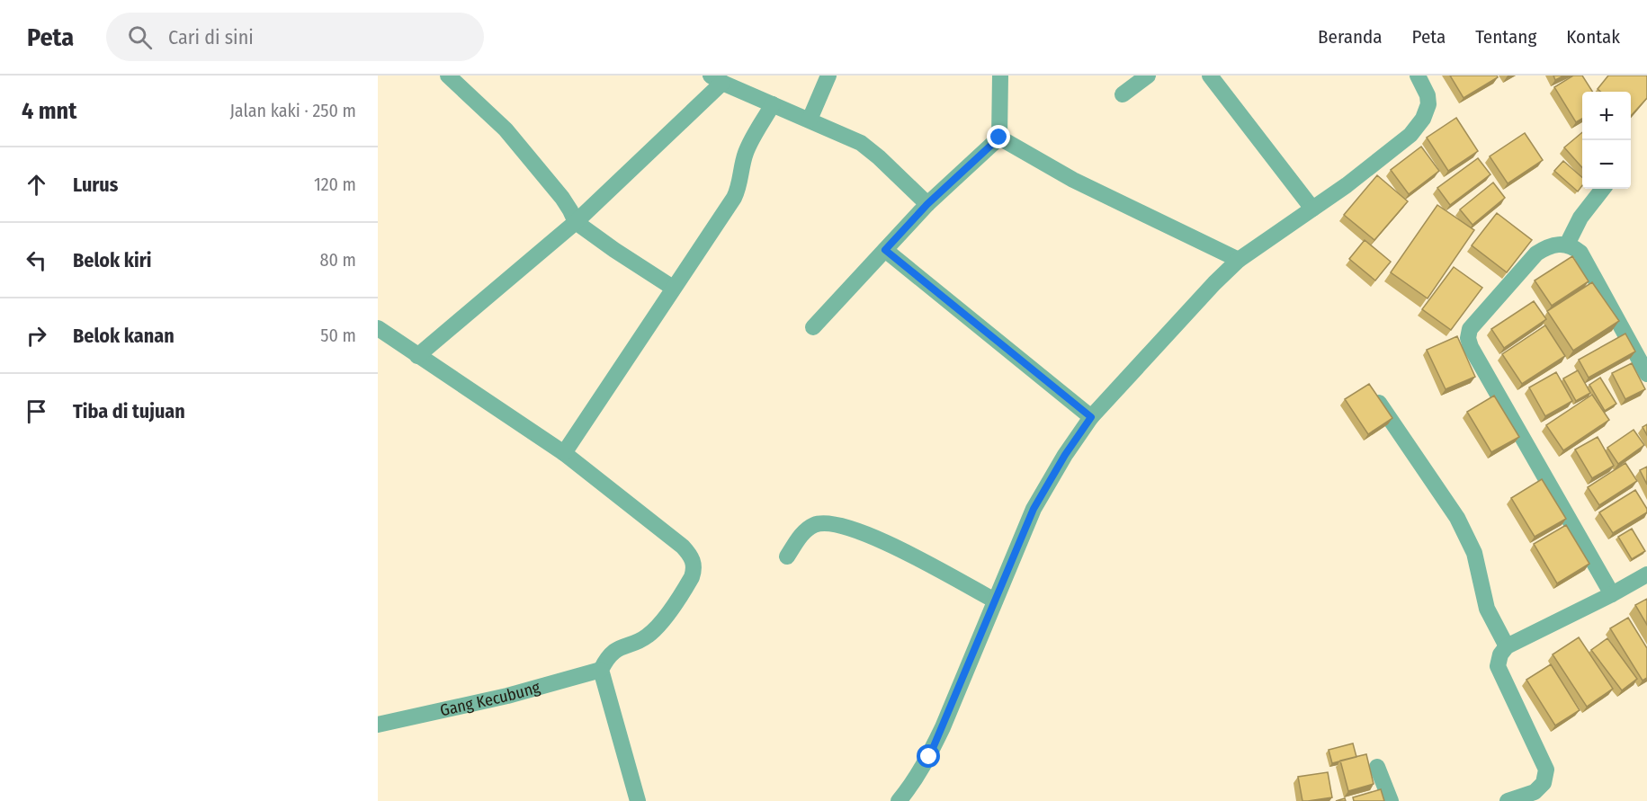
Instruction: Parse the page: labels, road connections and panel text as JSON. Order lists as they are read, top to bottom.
{
  "streets": {
    "street": ["Gang Kecubung"]
  },
  "page": {
    "header": "Peta",
    "search": "Cari di sini",
    "nav": [
      "Beranda",
      "Peta",
      "Tentang",
      "Kontak"
    ],
    "heading": ["4 mnt", "Jalan kaki · 250 m"],
    "map_buttons": ["+", "−"],
    "list": [
      ["Lurus", "120 m"],
      ["Belok kiri", "80 m"],
      ["Belok kanan", "50 m"],
      "Tiba di tujuan"
    ]
  }
}
